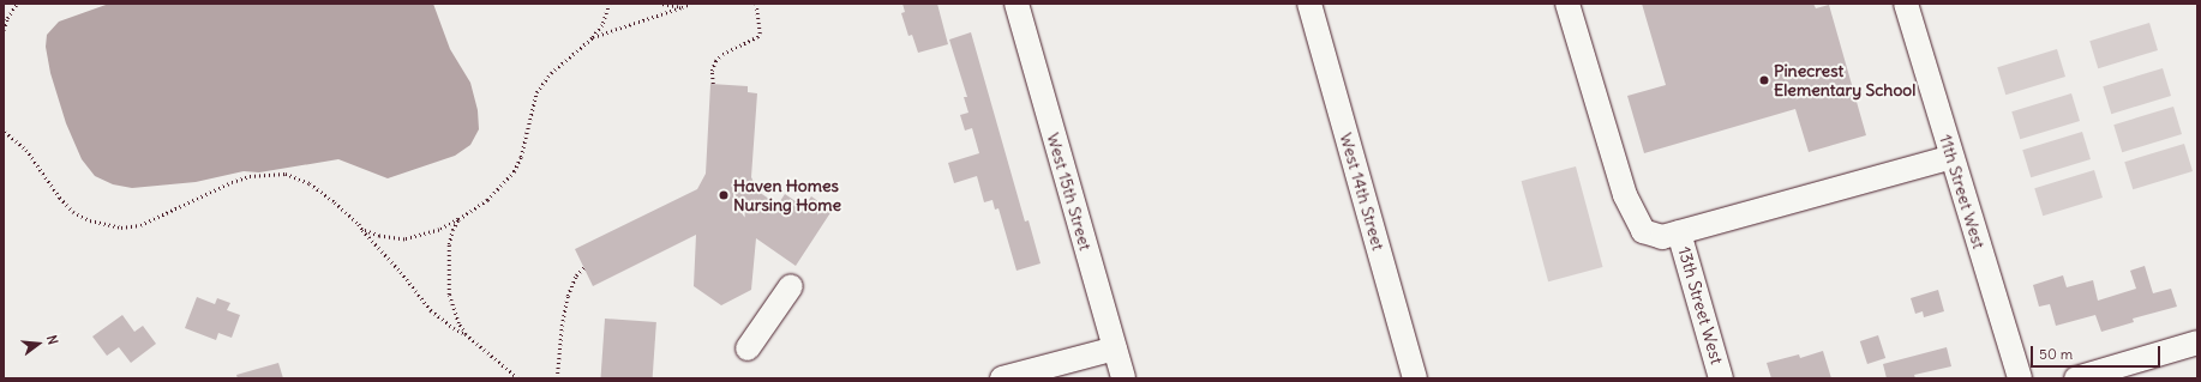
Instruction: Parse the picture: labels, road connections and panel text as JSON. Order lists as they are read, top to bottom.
{
  "streets": {
    "street": [
      "West 15th Street",
      "West 14th Street",
      "11th Street West",
      "13th Street West"
    ]
  },
  "places": ["Pinecrest Elementary School", "Haven Homes Nursing Home"],
  "scale_bar": "50 m",
  "north": "right"
}
